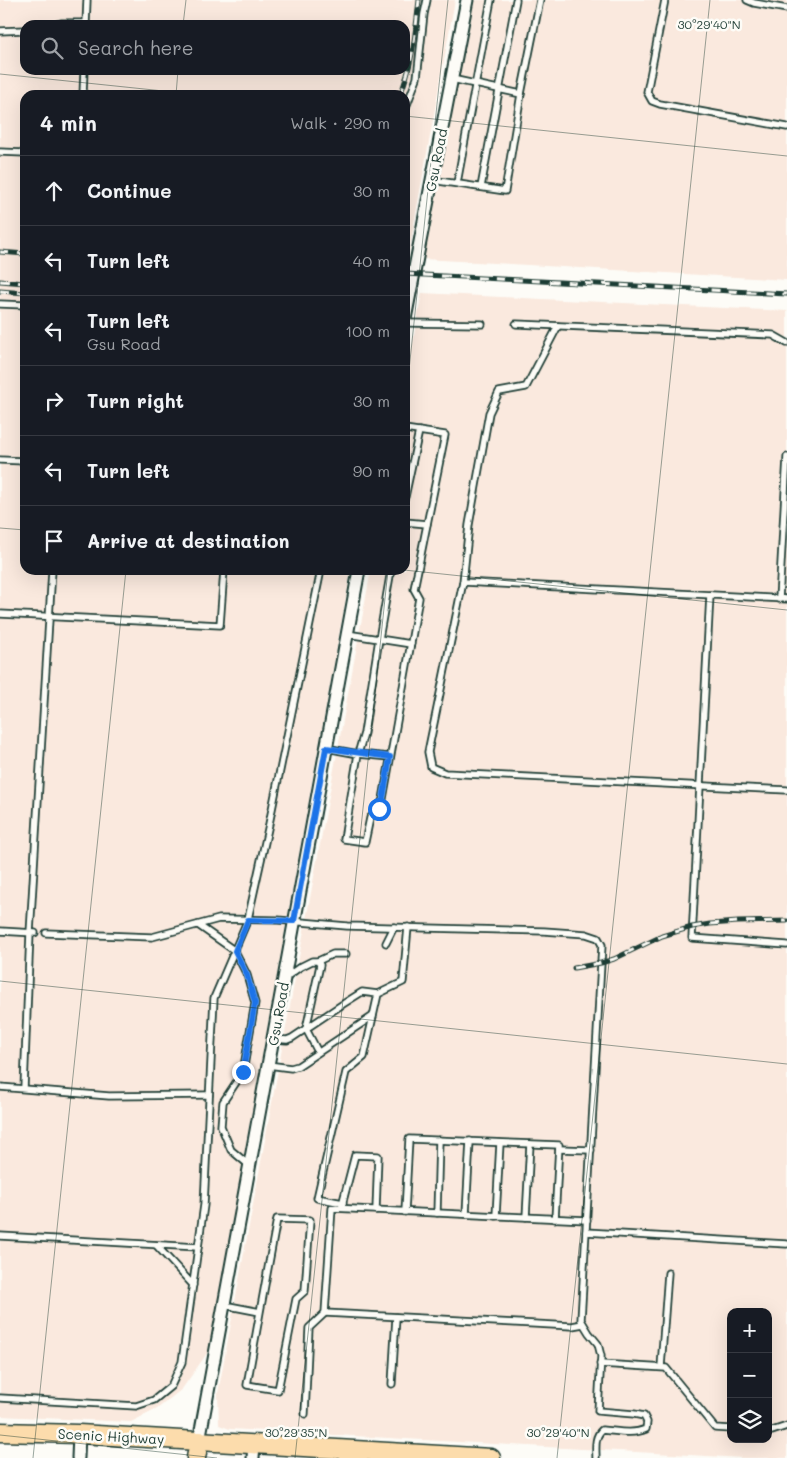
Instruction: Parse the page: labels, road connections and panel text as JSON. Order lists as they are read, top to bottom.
{
  "streets": {
    "main road": ["Scenic Highway"],
    "street": ["Gsu Road"]
  },
  "crossings": [
    ["Gsu Road", "Scenic Highway"]
  ],
  "page": {
    "search": "Search here",
    "heading": ["4 min", "Walk · 290 m"],
    "list": [
      ["Continue", "30 m"],
      ["Turn left", "40 m"],
      ["Turn left", "Gsu Road", "100 m"],
      ["Turn right", "30 m"],
      ["Turn left", "90 m"],
      "Arrive at destination"
    ],
    "map_buttons": ["+", "−"]
  },
  "coordinates": ["30°29'40\"N", "30°29'35\"N"]
}
